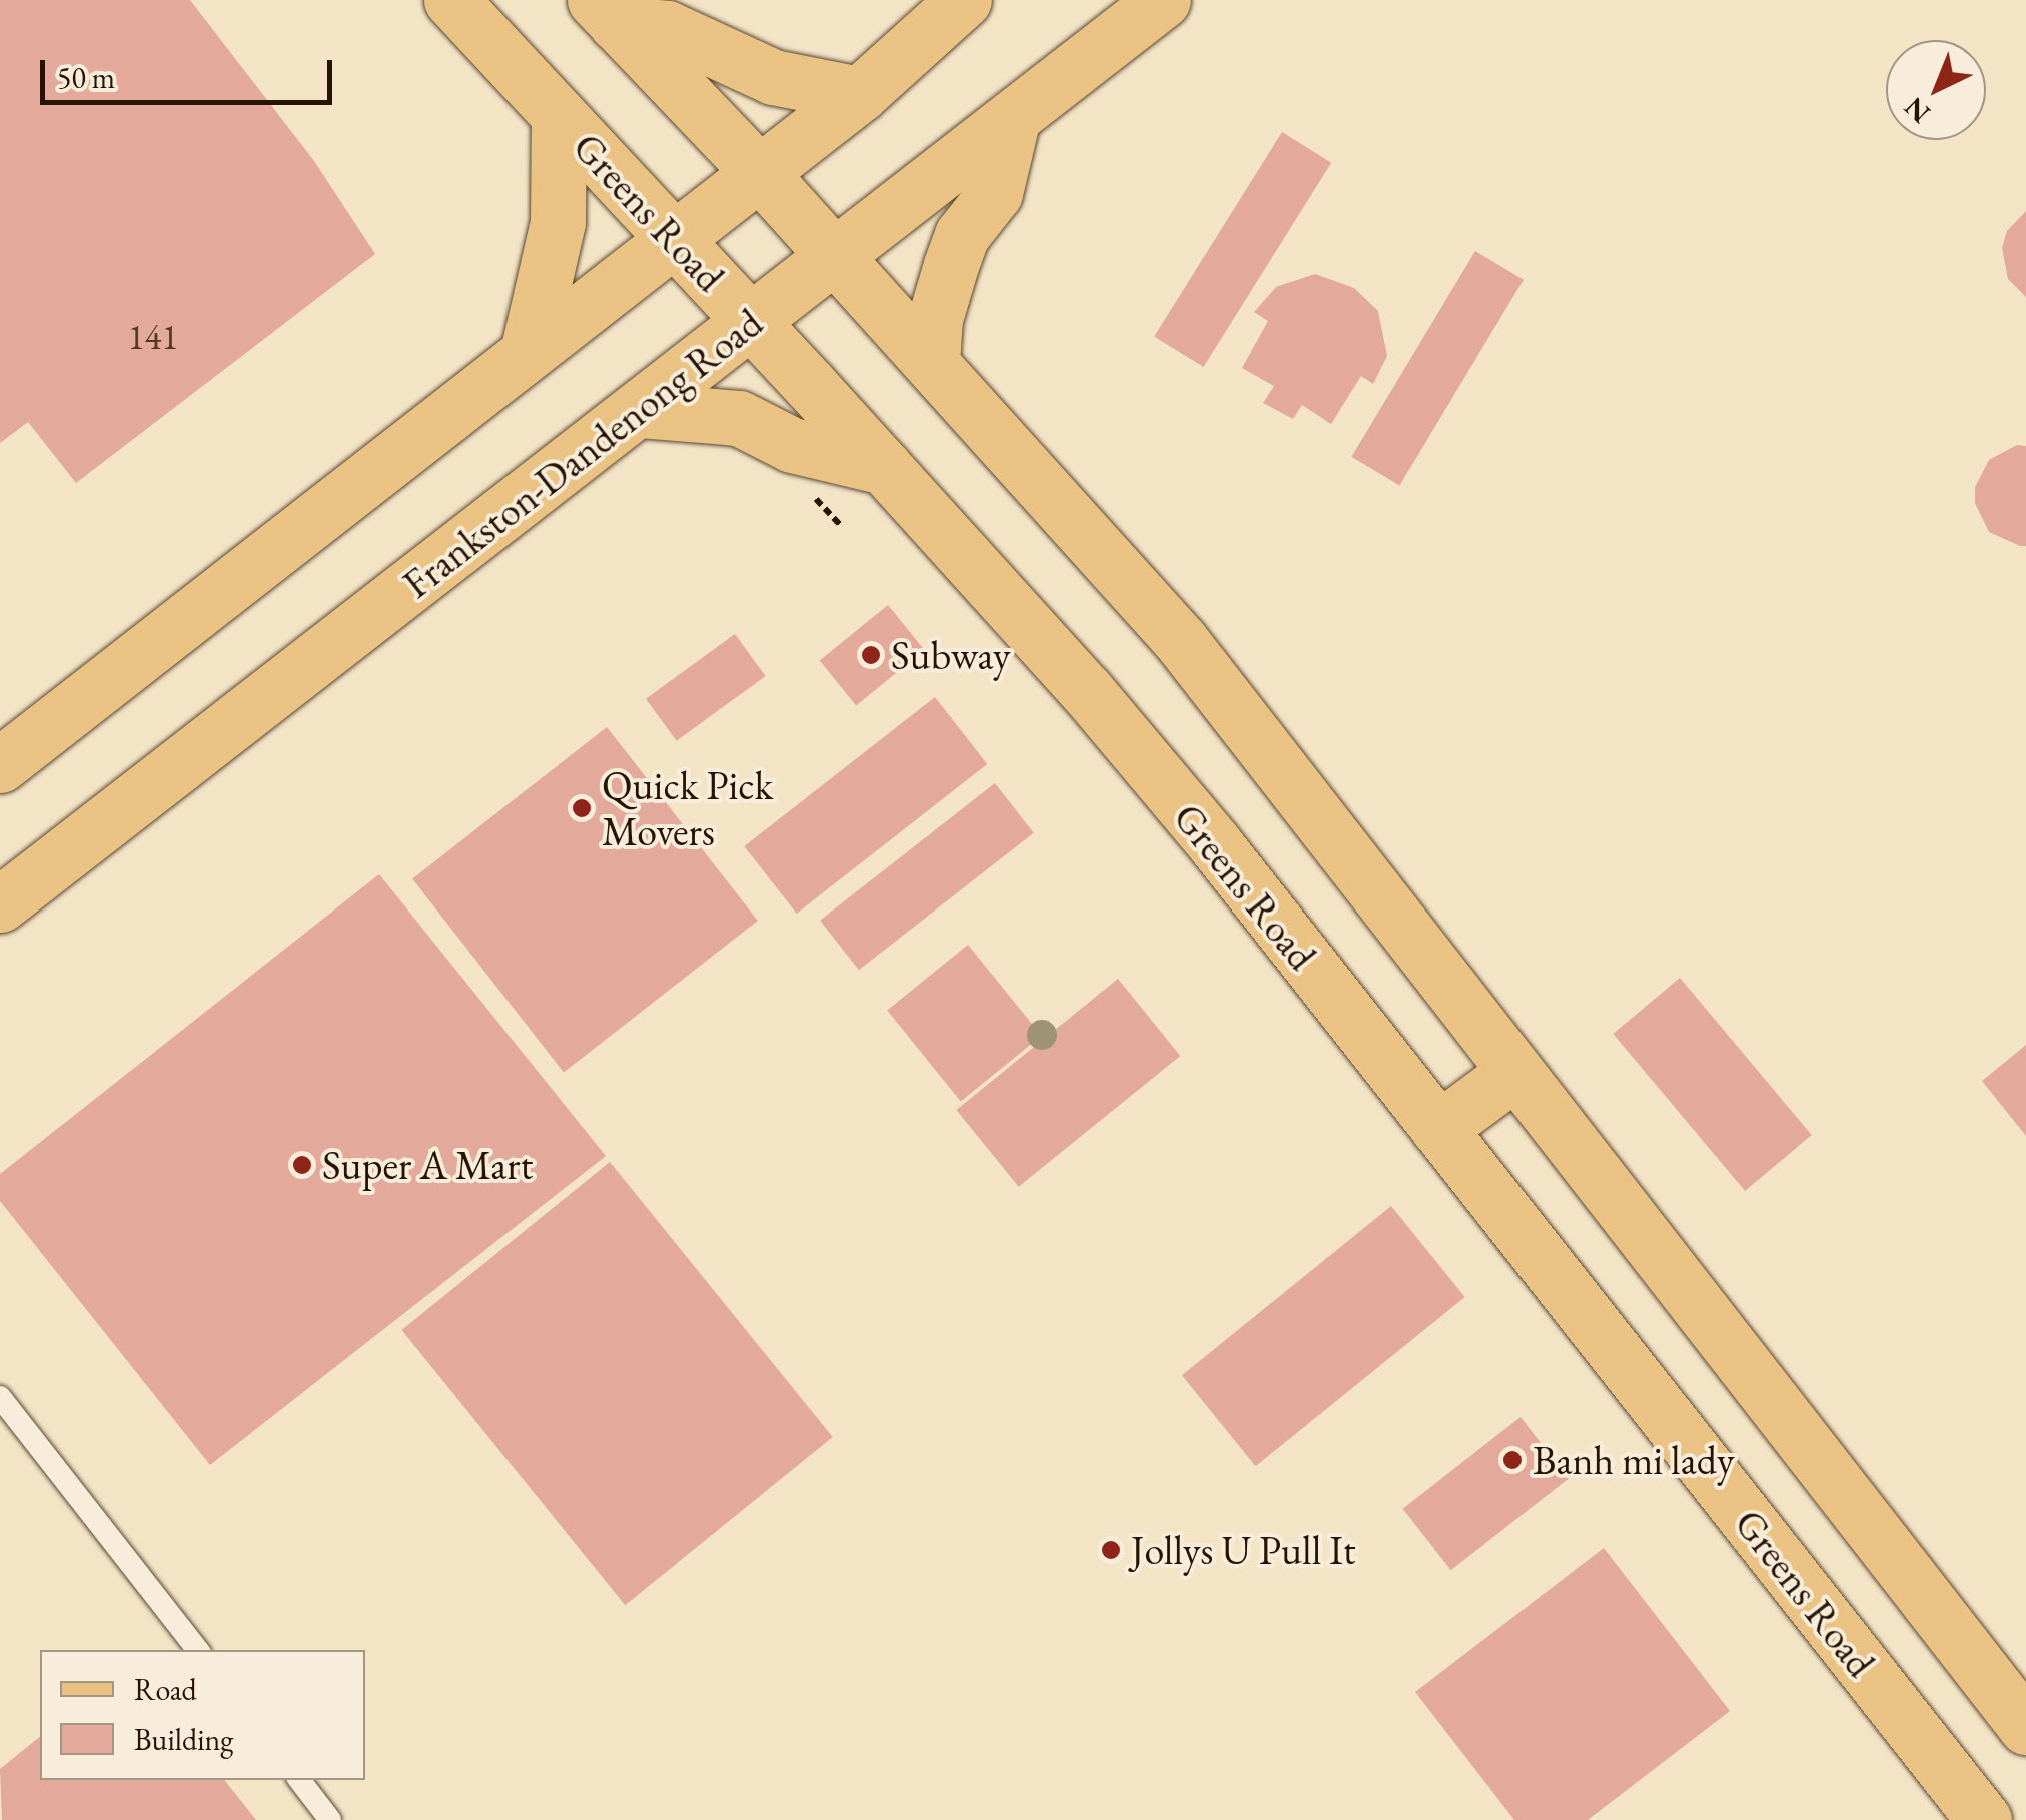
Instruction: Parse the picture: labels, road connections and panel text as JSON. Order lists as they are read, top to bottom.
{
  "streets": {
    "main road": ["Greens Road", "Frankston-Dandenong Road"]
  },
  "crossings": [
    ["Greens Road", "Frankston-Dandenong Road"]
  ],
  "places": [
    "Subway",
    "Quick Pick Movers",
    "Super A Mart",
    "Banh mi lady",
    "Jollys U Pull It"
  ],
  "house_numbers": ["141"],
  "legend": ["Road", "Building"],
  "scale_bar": "50 m",
  "north": "bottom left"
}
